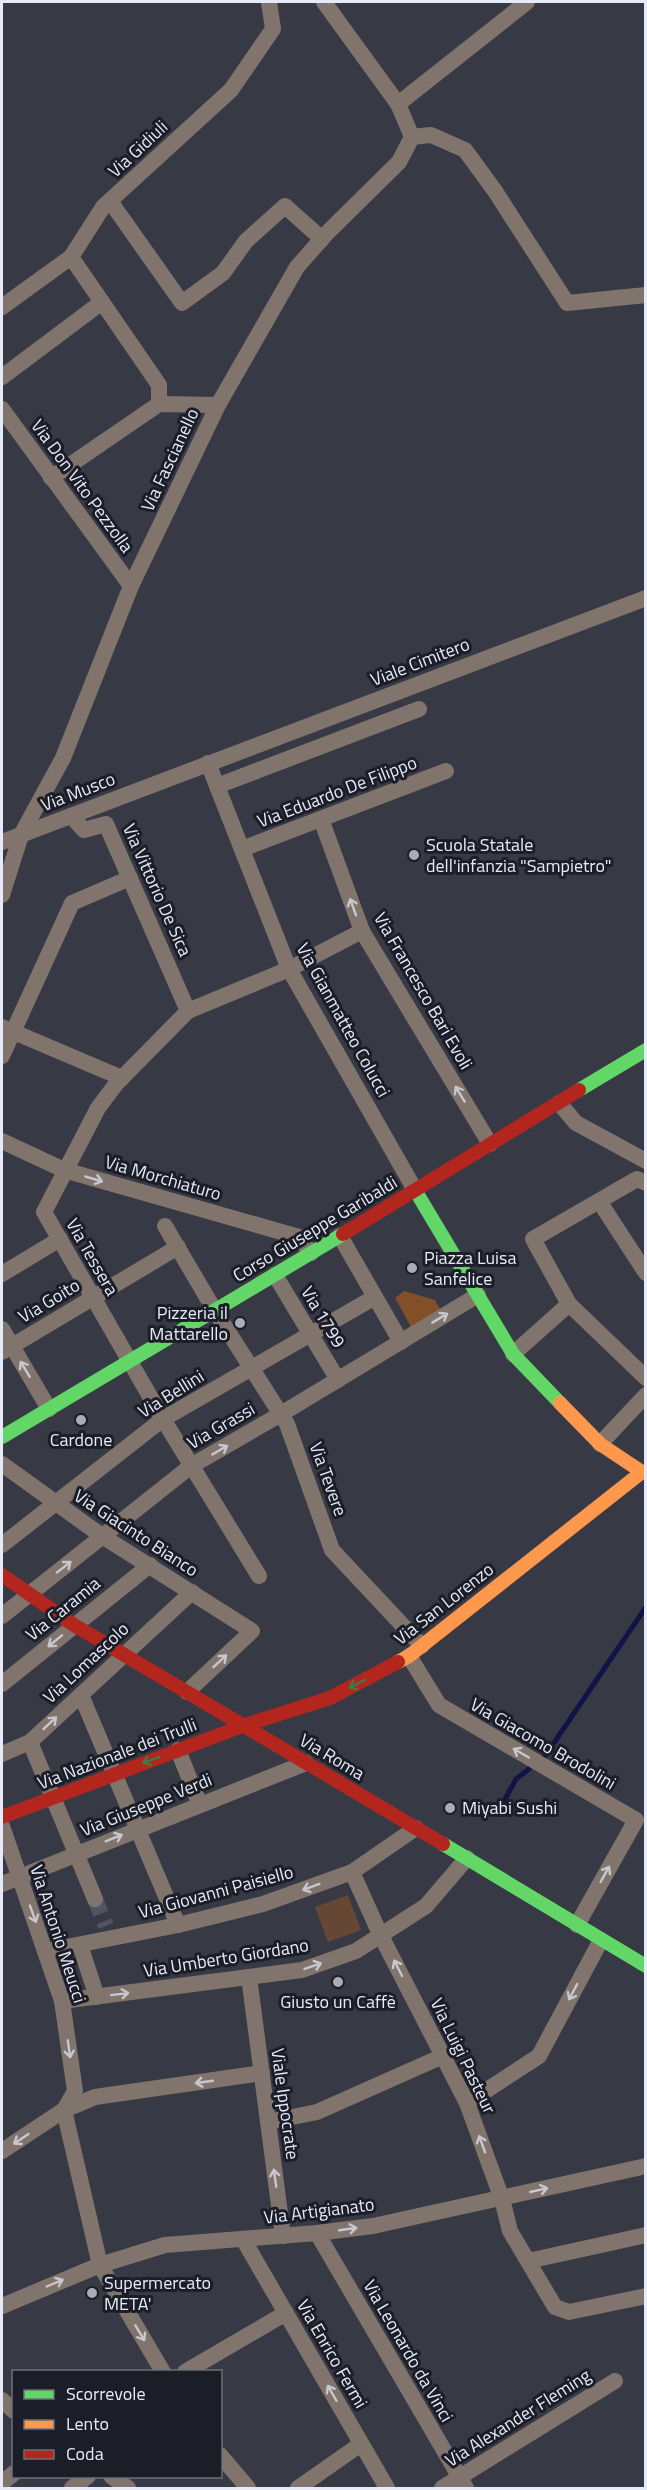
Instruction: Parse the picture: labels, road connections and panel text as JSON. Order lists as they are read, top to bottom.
{
  "streets": {
    "street": [
      "Via Gidiuli",
      "Via Fascianello",
      "Via Don Vito Pezzolla",
      "Viale Cimitero",
      "Via Musco",
      "Via Eduardo De Filippo",
      "Via Vittorio De Sica",
      "Via Francesco Bari Evoli",
      "Via Gianmatteo Colucci",
      "Via Morchiaturo",
      "Corso Giuseppe Garibaldi",
      "Via Tessera",
      "Via Goito",
      "Via 1799",
      "Via Bellini",
      "Via Grassi",
      "Via Tevere",
      "Via Giacinto Bianco",
      "Via San Lorenzo",
      "Via Caramia",
      "Via Lomascolo",
      "Via Giacomo Brodolini",
      "Via Nazionale dei Trulli",
      "Via Roma",
      "Via Giuseppe Verdi",
      "Via Giovanni Paisiello",
      "Via Antonio Meucci",
      "Via Umberto Giordano",
      "Via Luigi Pasteur",
      "Viale Ippocrate",
      "Via Artigianato",
      "Via Leonardo da Vinci",
      "Via Enrico Fermi",
      "Via Alexander Fleming"
    ]
  },
  "crossings": [
    ["Via Fascianello", "Via Don Vito Pezzolla"],
    ["Via Fascianello", "Via Musco"],
    ["Viale Cimitero", "Via Musco"],
    ["Viale Cimitero", "Via Gianmatteo Colucci"],
    ["Via Musco", "Via Vittorio De Sica"],
    ["Via Musco", "Via Gianmatteo Colucci"],
    ["Via Eduardo De Filippo", "Via Francesco Bari Evoli"],
    ["Via Eduardo De Filippo", "Via Gianmatteo Colucci"],
    ["Via Francesco Bari Evoli", "Corso Giuseppe Garibaldi"],
    ["Via Gianmatteo Colucci", "Corso Giuseppe Garibaldi"],
    ["Via Morchiaturo", "Corso Giuseppe Garibaldi"],
    ["Via Morchiaturo", "Via Tessera"],
    ["Corso Giuseppe Garibaldi", "Via Tessera"],
    ["Corso Giuseppe Garibaldi", "Via 1799"],
    ["Corso Giuseppe Garibaldi", "Via Tevere"],
    ["Via Tessera", "Via Goito"],
    ["Via Tessera", "Via Bellini"],
    ["Via Tessera", "Via Grassi"],
    ["Via Goito", "Via Tevere"],
    ["Via 1799", "Via Bellini"],
    ["Via 1799", "Via Grassi"],
    ["Via Bellini", "Via Tevere"],
    ["Via Bellini", "Via Giacinto Bianco"],
    ["Via Grassi", "Via Tevere"],
    ["Via Grassi", "Via Giacinto Bianco"],
    ["Via Grassi", "Via Roma"],
    ["Via Tevere", "Via San Lorenzo"],
    ["Via Tevere", "Via Giacomo Brodolini"],
    ["Via Giacinto Bianco", "Via Caramia"],
    ["Via Giacinto Bianco", "Via Lomascolo"],
    ["Via Giacinto Bianco", "Via Roma"],
    ["Via San Lorenzo", "Via Giacomo Brodolini"],
    ["Via San Lorenzo", "Via Nazionale dei Trulli"],
    ["Via San Lorenzo", "Via Roma"],
    ["Via Caramia", "Via Roma"],
    ["Via Lomascolo", "Via Roma"],
    ["Via Giacomo Brodolini", "Via Roma"],
    ["Via Nazionale dei Trulli", "Via Roma"],
    ["Via Roma", "Via Giuseppe Verdi"],
    ["Via Roma", "Via Giovanni Paisiello"],
    ["Via Roma", "Via Umberto Giordano"],
    ["Via Giuseppe Verdi", "Via Antonio Meucci"],
    ["Via Giovanni Paisiello", "Via Antonio Meucci"],
    ["Via Giovanni Paisiello", "Via Luigi Pasteur"],
    ["Via Antonio Meucci", "Via Umberto Giordano"],
    ["Via Umberto Giordano", "Via Luigi Pasteur"],
    ["Via Umberto Giordano", "Viale Ippocrate"],
    ["Via Luigi Pasteur", "Via Artigianato"],
    ["Viale Ippocrate", "Via Artigianato"],
    ["Via Artigianato", "Via Leonardo da Vinci"],
    ["Via Artigianato", "Via Enrico Fermi"],
    ["Via Leonardo da Vinci", "Via Alexander Fleming"]
  ],
  "one_way": [
    "Via Francesco Bari Evoli",
    "Via Morchiaturo",
    "Via Grassi",
    "Via San Lorenzo",
    "Via Caramia",
    "Via Giovanni Paisiello",
    "Via Luigi Pasteur",
    "Viale Ippocrate",
    "Via Enrico Fermi"
  ],
  "places": [
    "Scuola Statale dell'infanzia \"Sampietro\"",
    "Piazza Luisa Sanfelice",
    "Pizzeria il Mattarello",
    "Cardone",
    "Miyabi Sushi",
    "Giusto un Caffè",
    "Supermercato META'"
  ],
  "legend": ["Scorrevole", "Lento", "Coda"]
}
